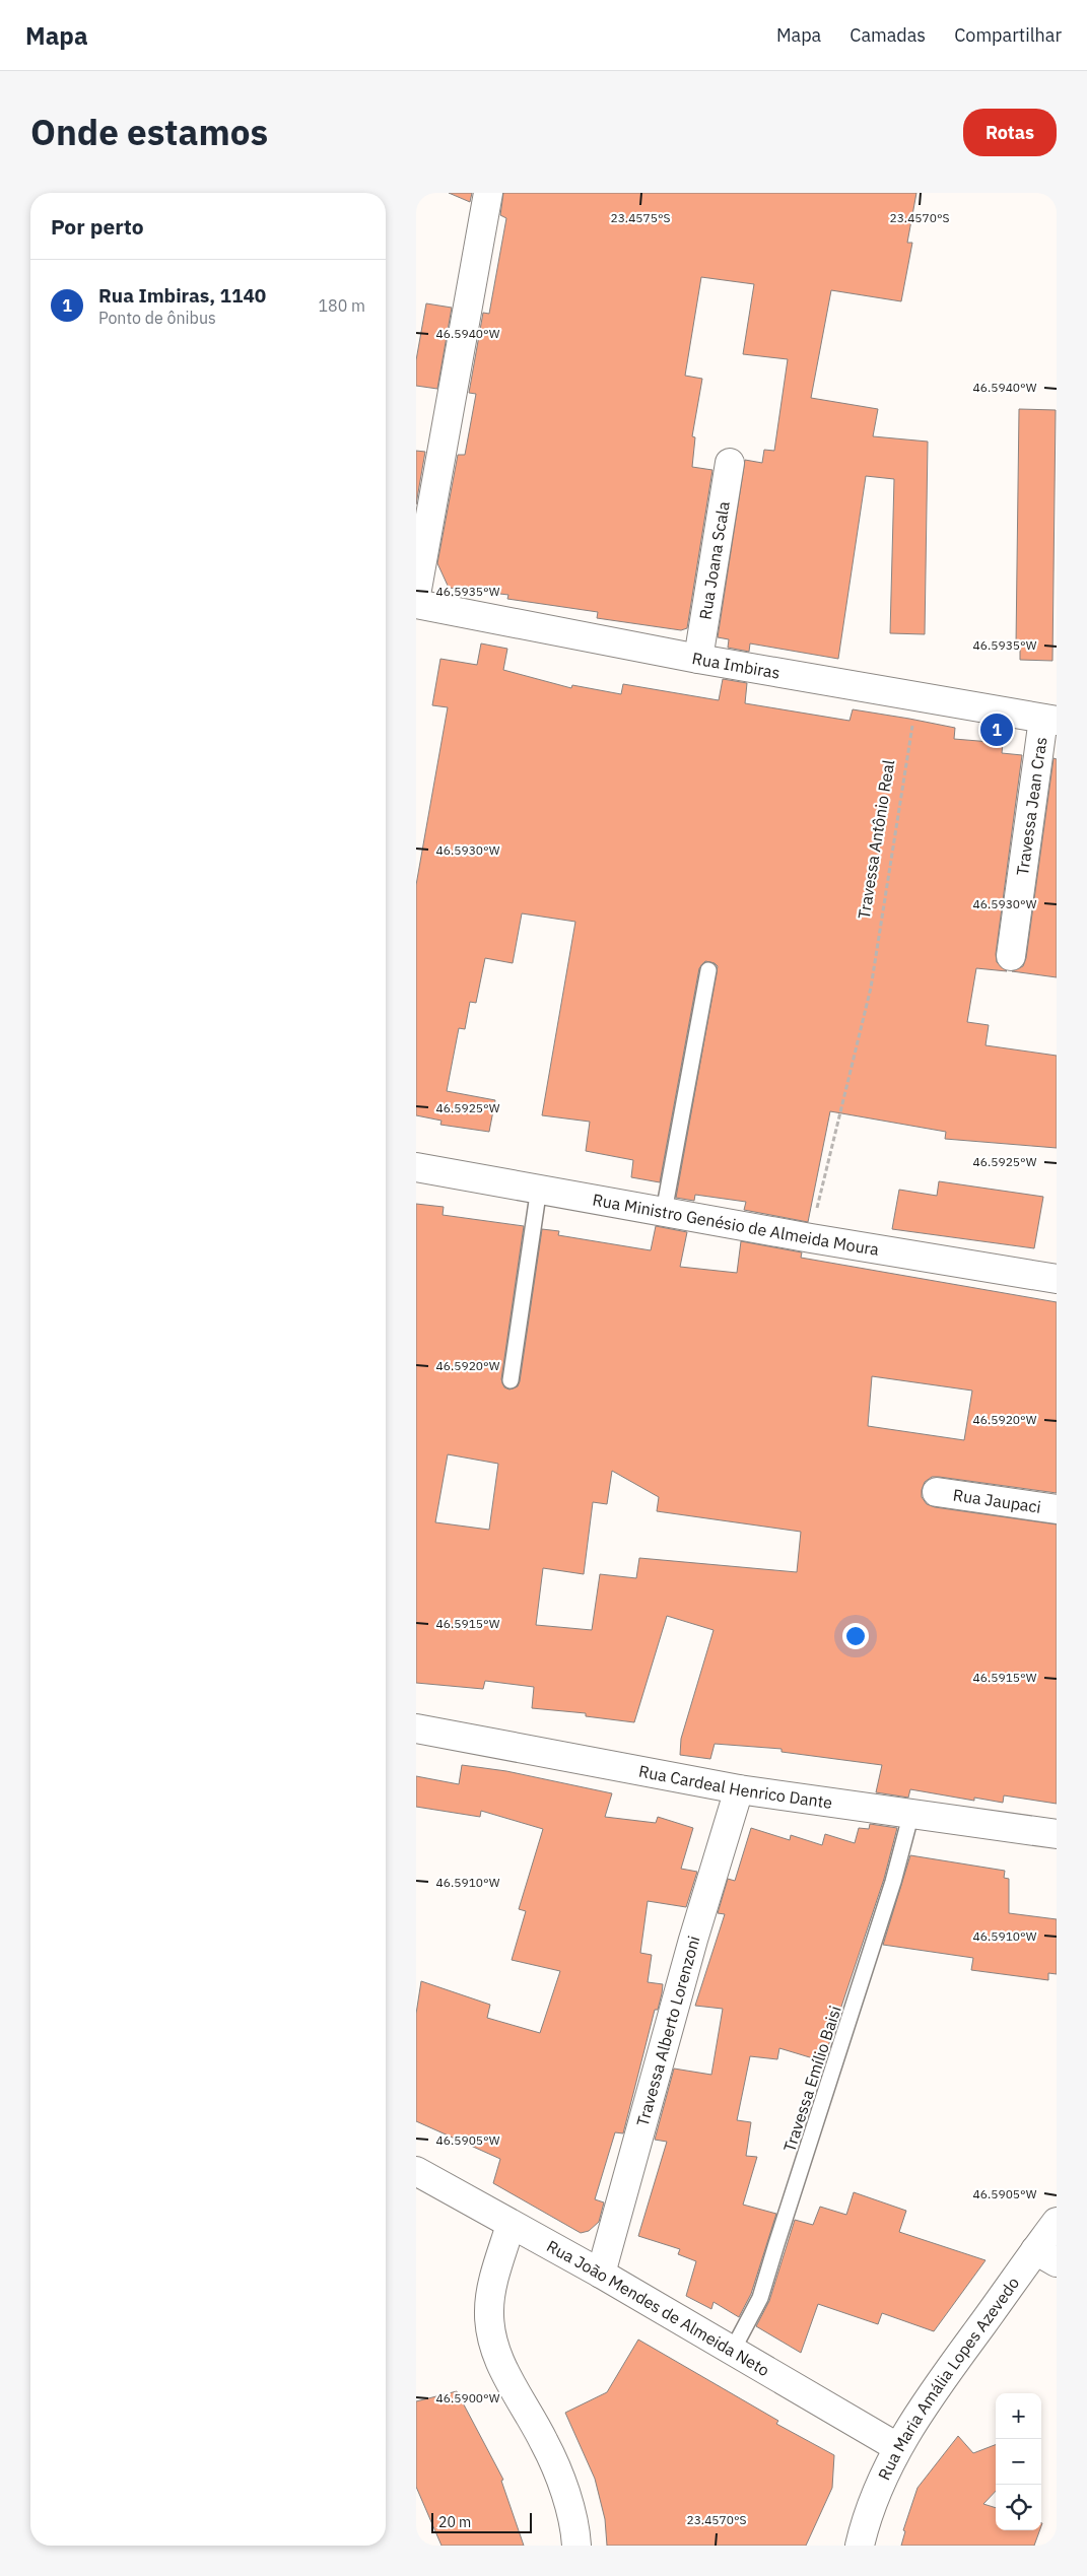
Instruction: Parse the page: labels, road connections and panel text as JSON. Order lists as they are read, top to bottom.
{
  "streets": {
    "street": [
      "Rua Joana Scala",
      "Rua Imbiras",
      "Travessa Jean Cras",
      "Rua Ministro Genésio de Almeida Moura",
      "Rua Jaupaci",
      "Rua Cardeal Henrico Dante",
      "Travessa Alberto Lorenzoni",
      "Rua João Mendes de Almeida Neto",
      "Rua Maria Amália Lopes Azevedo"
    ],
    "lane": ["Travessa Emílio Baisi"],
    "path": ["Travessa Antônio Real"]
  },
  "crossings": [
    ["Rua Joana Scala", "Rua Imbiras"],
    ["Rua Imbiras", "Travessa Jean Cras"],
    ["Rua Imbiras", "Travessa Antônio Real"],
    ["Travessa Antônio Real", "Rua Ministro Genésio de Almeida Moura"],
    ["Rua Cardeal Henrico Dante", "Travessa Alberto Lorenzoni"],
    ["Rua Cardeal Henrico Dante", "Travessa Emílio Baisi"],
    ["Travessa Alberto Lorenzoni", "Rua João Mendes de Almeida Neto"],
    ["Travessa Emílio Baisi", "Rua João Mendes de Almeida Neto"],
    ["Rua João Mendes de Almeida Neto", "Rua Maria Amália Lopes Azevedo"]
  ],
  "scale_bar": "20 m",
  "page": {
    "header": "Mapa",
    "nav": ["Mapa", "Camadas", "Compartilhar"],
    "title": "Onde estamos",
    "buttons": "Rotas",
    "heading": "Por perto",
    "list": [
      {
        "mark": "1",
        "name": "Rua Imbiras, 1140",
        "note": "Ponto de ônibus",
        "value": "180 m"
      }
    ],
    "pins": "1",
    "map_buttons": ["+", "−"],
    "scale": "20 m"
  },
  "coordinates": [
    "23.4575°S",
    "23.4570°S",
    "46.5940°W",
    "46.5935°W",
    "46.5930°W",
    "46.5925°W",
    "46.5920°W",
    "46.5915°W",
    "46.5910°W",
    "46.5905°W",
    "46.5900°W"
  ]
}
